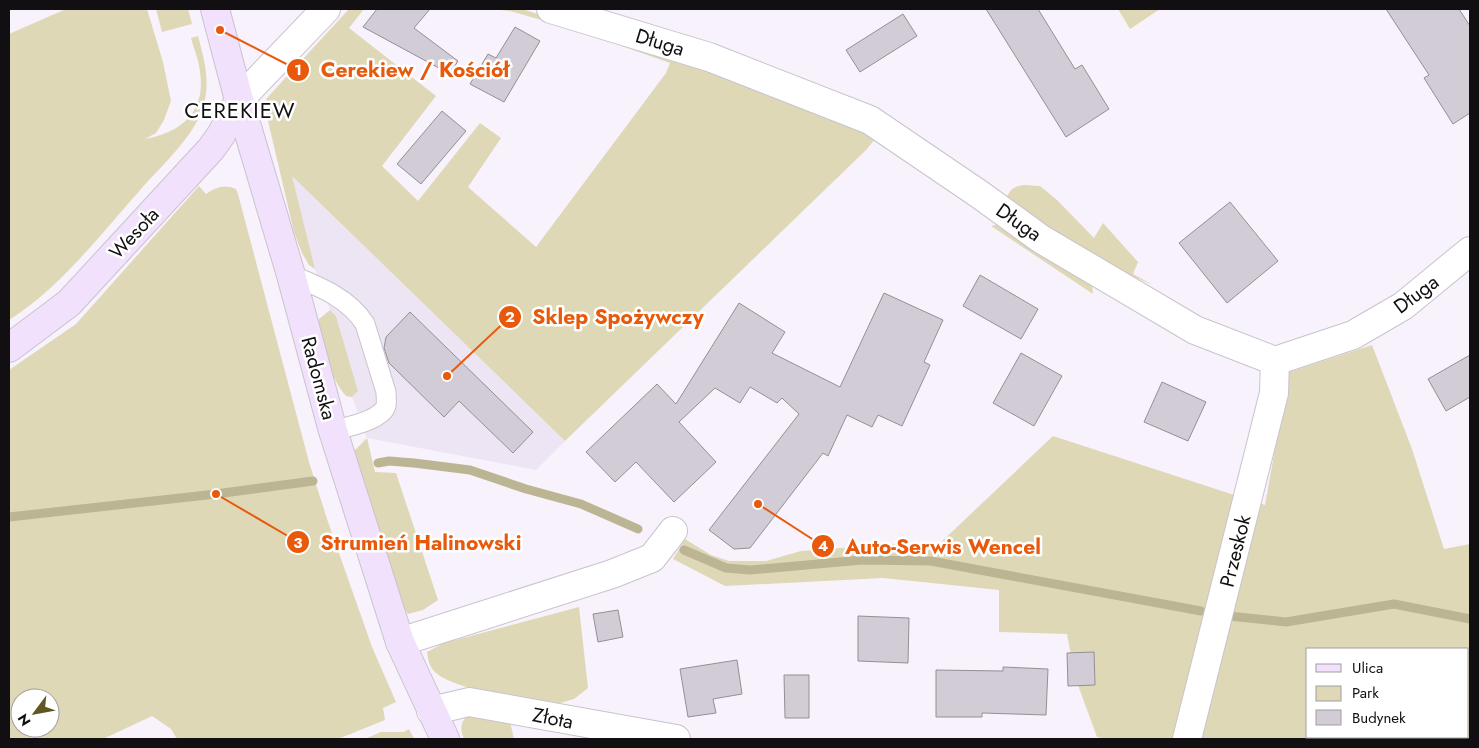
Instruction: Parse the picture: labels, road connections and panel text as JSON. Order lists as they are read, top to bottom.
{
  "streets": {
    "street": [
      "Długa",
      "Wesoła",
      "Radomska",
      "Przeskok",
      "Złota"
    ]
  },
  "crossings": [
    ["Długa", "Przeskok"],
    ["Wesoła", "Radomska"],
    ["Radomska", "Złota"]
  ],
  "districts": ["CEREKIEW"],
  "places": [
    "Cerekiew / Kościół",
    "Sklep Spożywczy",
    "Strumień Halinowski",
    "Auto-Serwis Wencel"
  ],
  "legend": ["Ulica", "Park", "Budynek"],
  "north": "bottom left"
}
